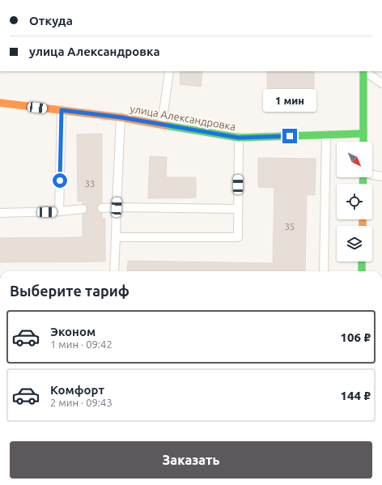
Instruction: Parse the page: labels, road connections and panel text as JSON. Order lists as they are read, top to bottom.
{
  "streets": {
    "street": ["улица Александровка"]
  },
  "house_numbers": ["33", "35"],
  "north": "bottom right",
  "page": {
    "banner": ["Откуда", "улица Александровка"],
    "bubble": "1 мин",
    "heading": "Выберите тариф",
    "list": [
      {
        "name": "Эконом",
        "note": "1 мин · 09:42",
        "value": "106 ₽"
      },
      {
        "name": "Комфорт",
        "note": "2 мин · 09:43",
        "value": "144 ₽"
      }
    ],
    "buttons": "Заказать"
  }
}
